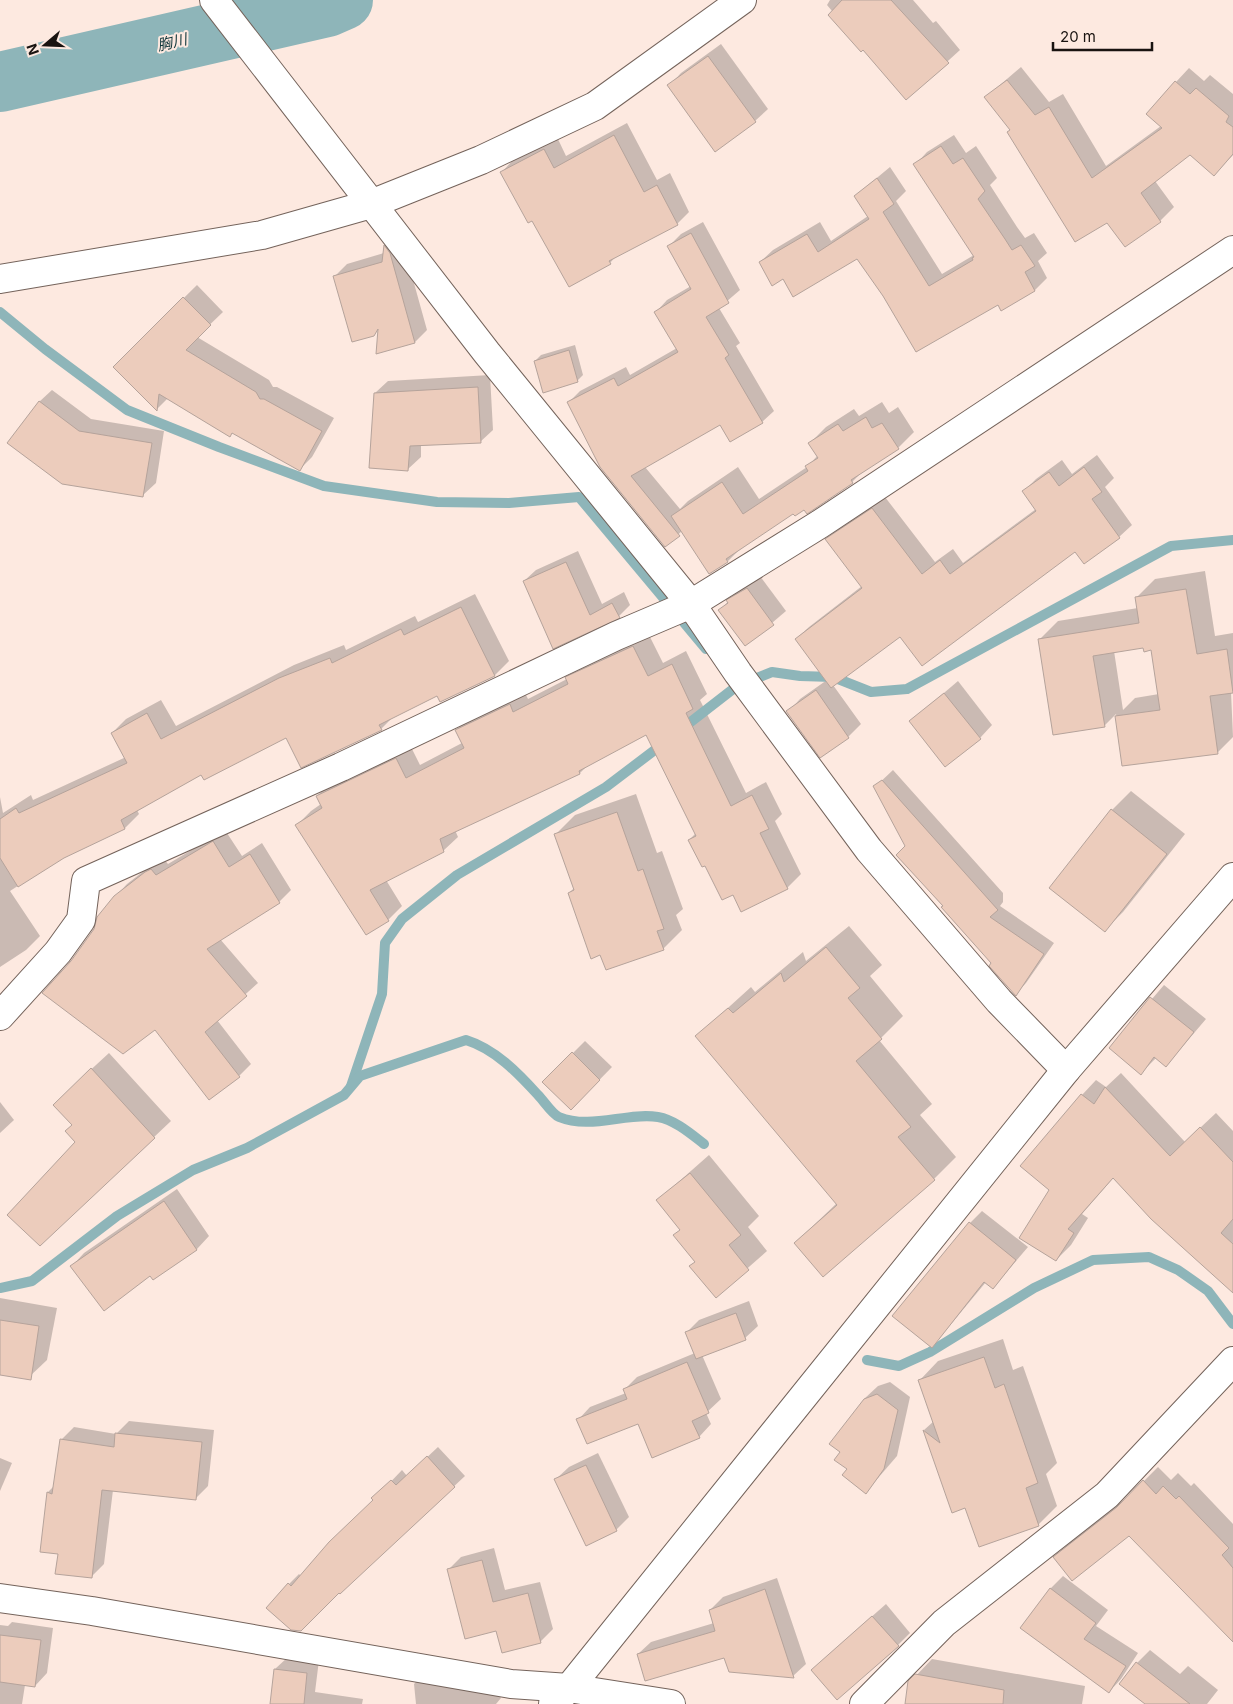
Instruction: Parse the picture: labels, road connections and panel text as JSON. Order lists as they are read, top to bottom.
{
  "water": ["胸川"],
  "scale_bar": "20 m",
  "north": "left"
}
